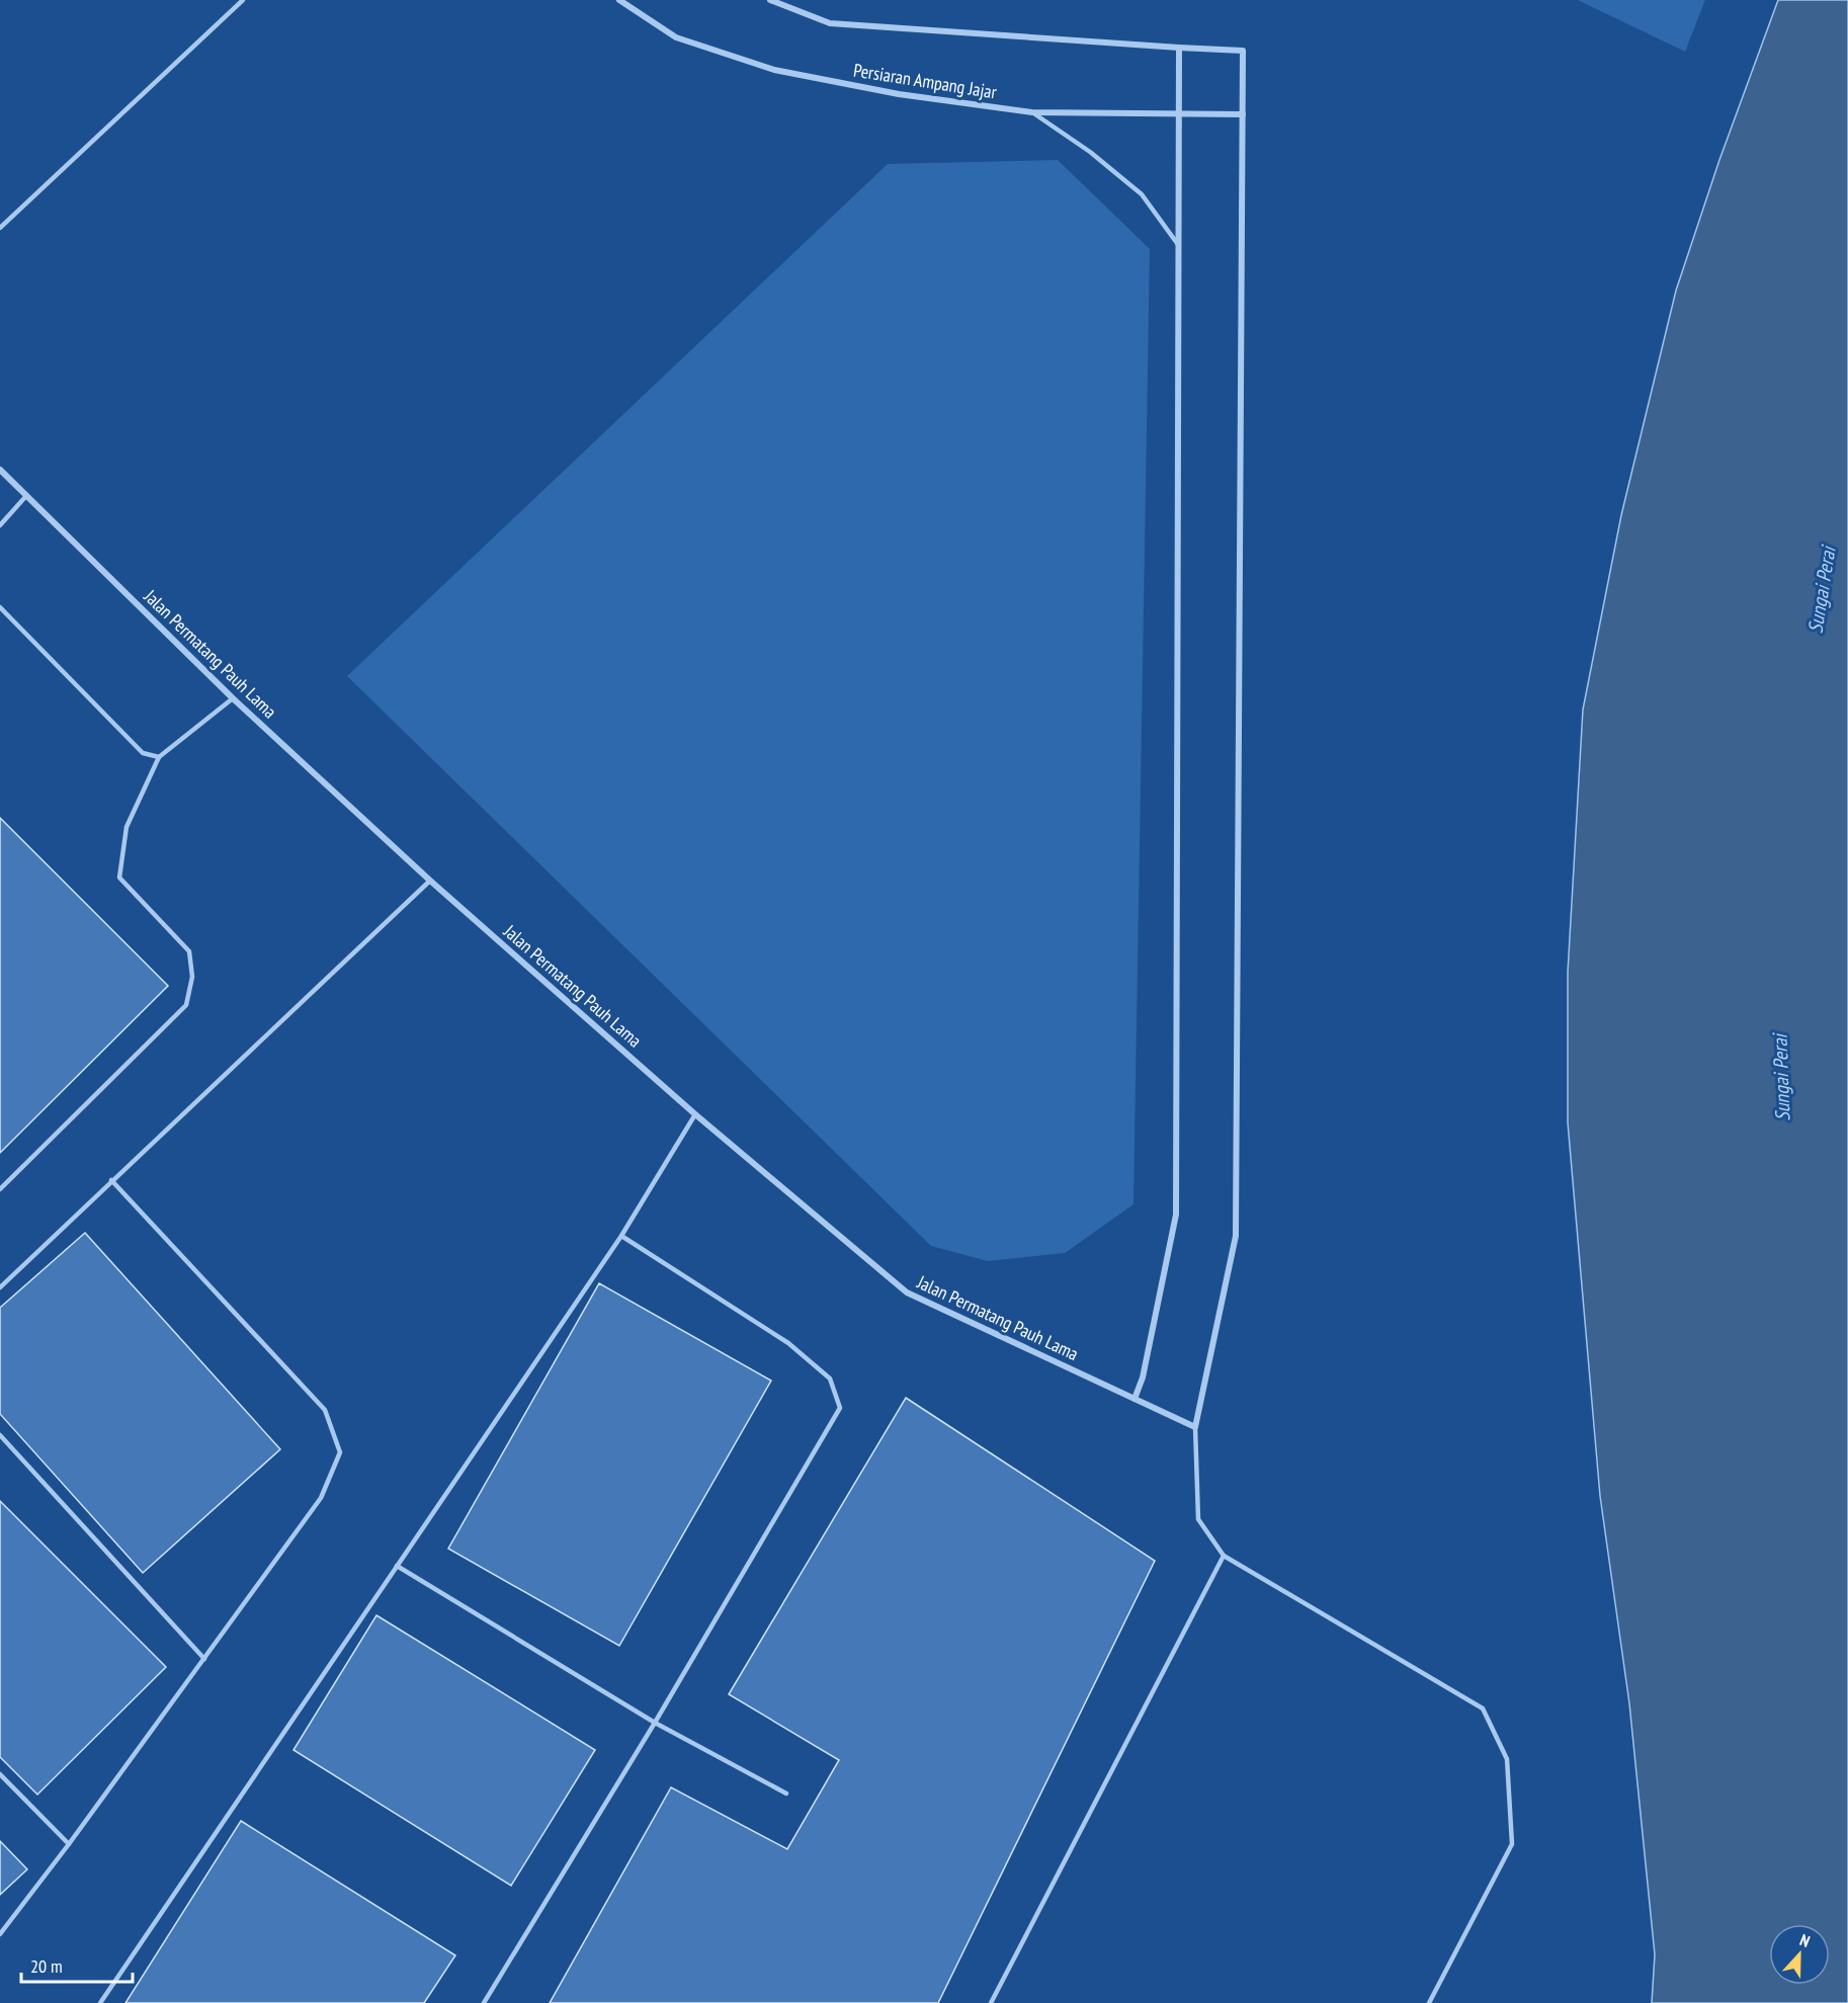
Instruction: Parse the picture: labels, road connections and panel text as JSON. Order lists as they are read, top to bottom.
{
  "streets": {
    "street": ["Persiaran Ampang Jajar", "Jalan Permatang Pauh Lama"]
  },
  "water": ["Sungai Perai"],
  "scale_bar": "20 m",
  "north": "top"
}
